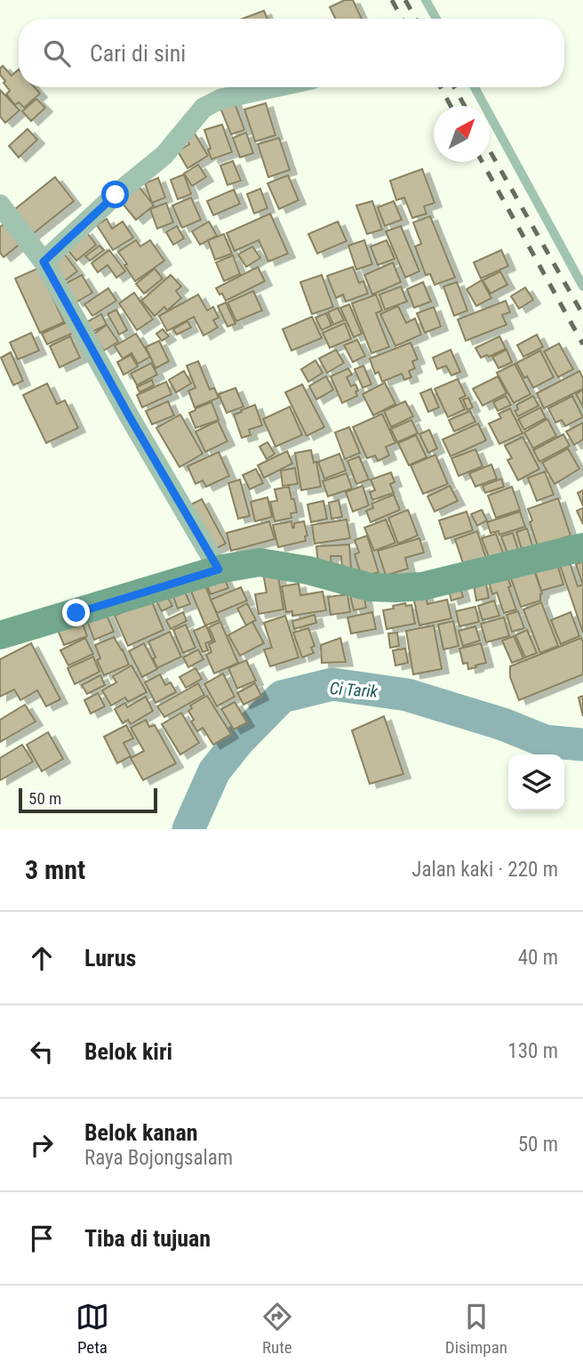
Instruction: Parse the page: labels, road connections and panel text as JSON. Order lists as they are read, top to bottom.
{
  "water": ["Ci Tarik"],
  "scale_bar": "50 m",
  "north": "top right",
  "page": {
    "search": "Cari di sini",
    "scale": "50 m",
    "heading": ["3 mnt", "Jalan kaki · 220 m"],
    "list": [
      ["Lurus", "40 m"],
      ["Belok kiri", "130 m"],
      ["Belok kanan", "Raya Bojongsalam", "50 m"],
      "Tiba di tujuan"
    ],
    "nav": ["Peta", "Rute", "Disimpan"]
  }
}
